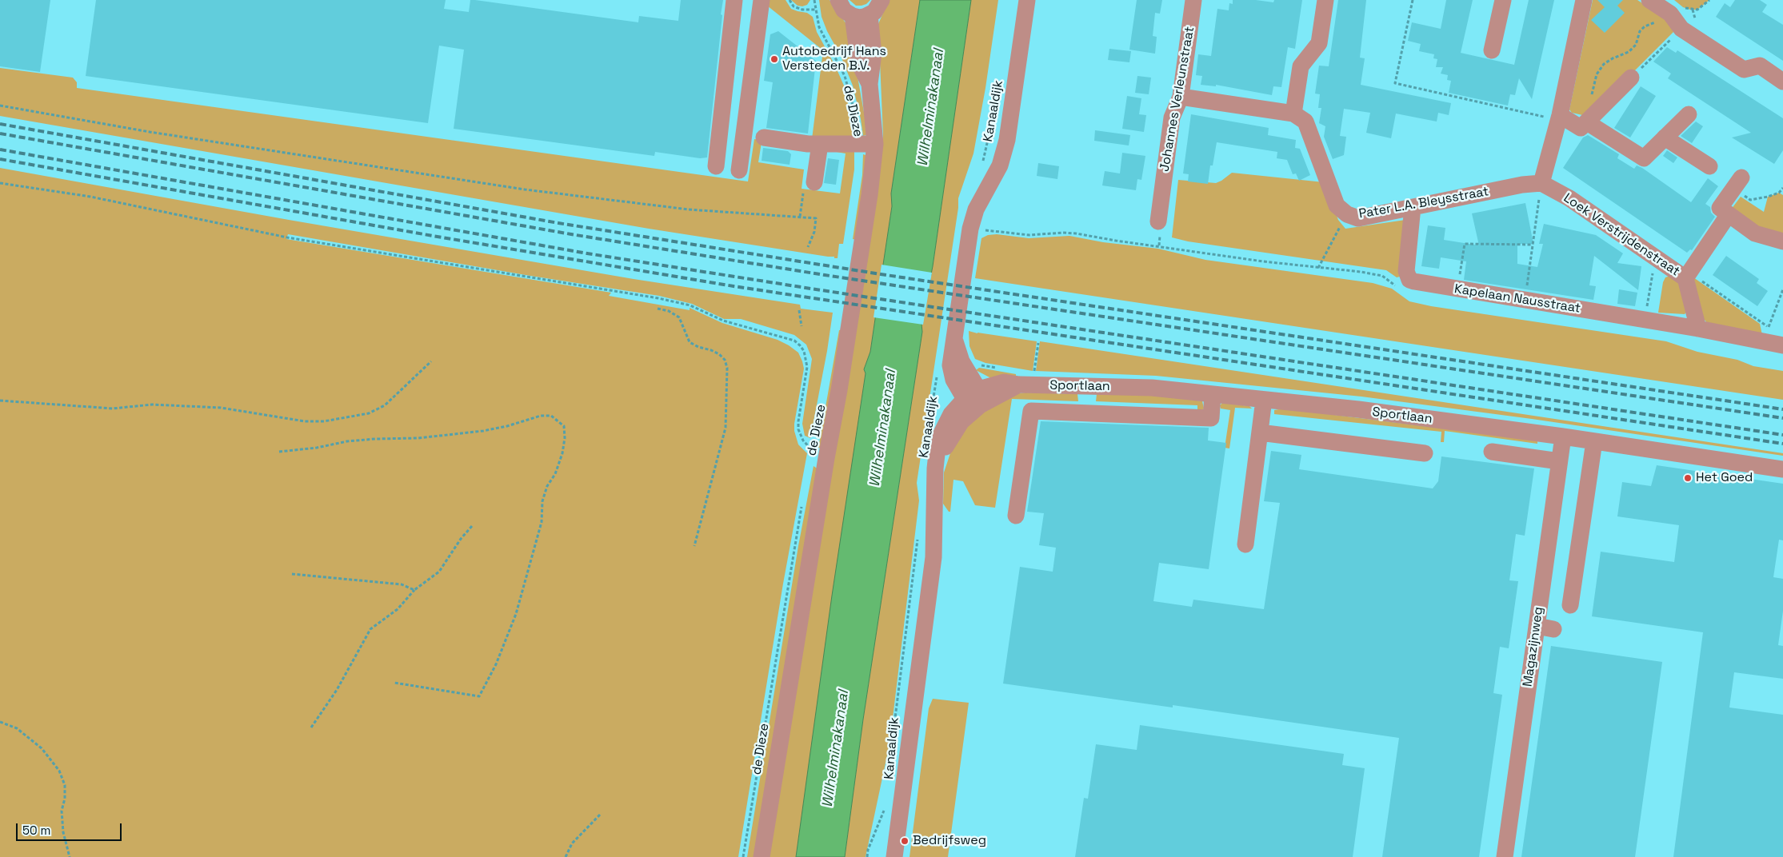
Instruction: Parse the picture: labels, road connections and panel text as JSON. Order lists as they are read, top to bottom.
{
  "streets": {
    "street": [
      "Johannes Verleunstraat",
      "de Dieze",
      "Kanaaldijk",
      "Pater L.A. Bleysstraat",
      "Loek Verstrijdenstraat",
      "Kapelaan Nausstraat",
      "Sportlaan",
      "Magazijnweg"
    ]
  },
  "crossings": [
    ["Kanaaldijk", "Sportlaan"],
    ["Pater L.A. Bleysstraat", "Loek Verstrijdenstraat"],
    ["Pater L.A. Bleysstraat", "Kapelaan Nausstraat"],
    ["Loek Verstrijdenstraat", "Kapelaan Nausstraat"],
    ["Sportlaan", "Magazijnweg"]
  ],
  "water": ["Wilhelminakanaal"],
  "places": ["Autobedrijf Hans Versteden B.V.", "Het Goed", "Bedrijfsweg"],
  "scale_bar": "50 m"
}
